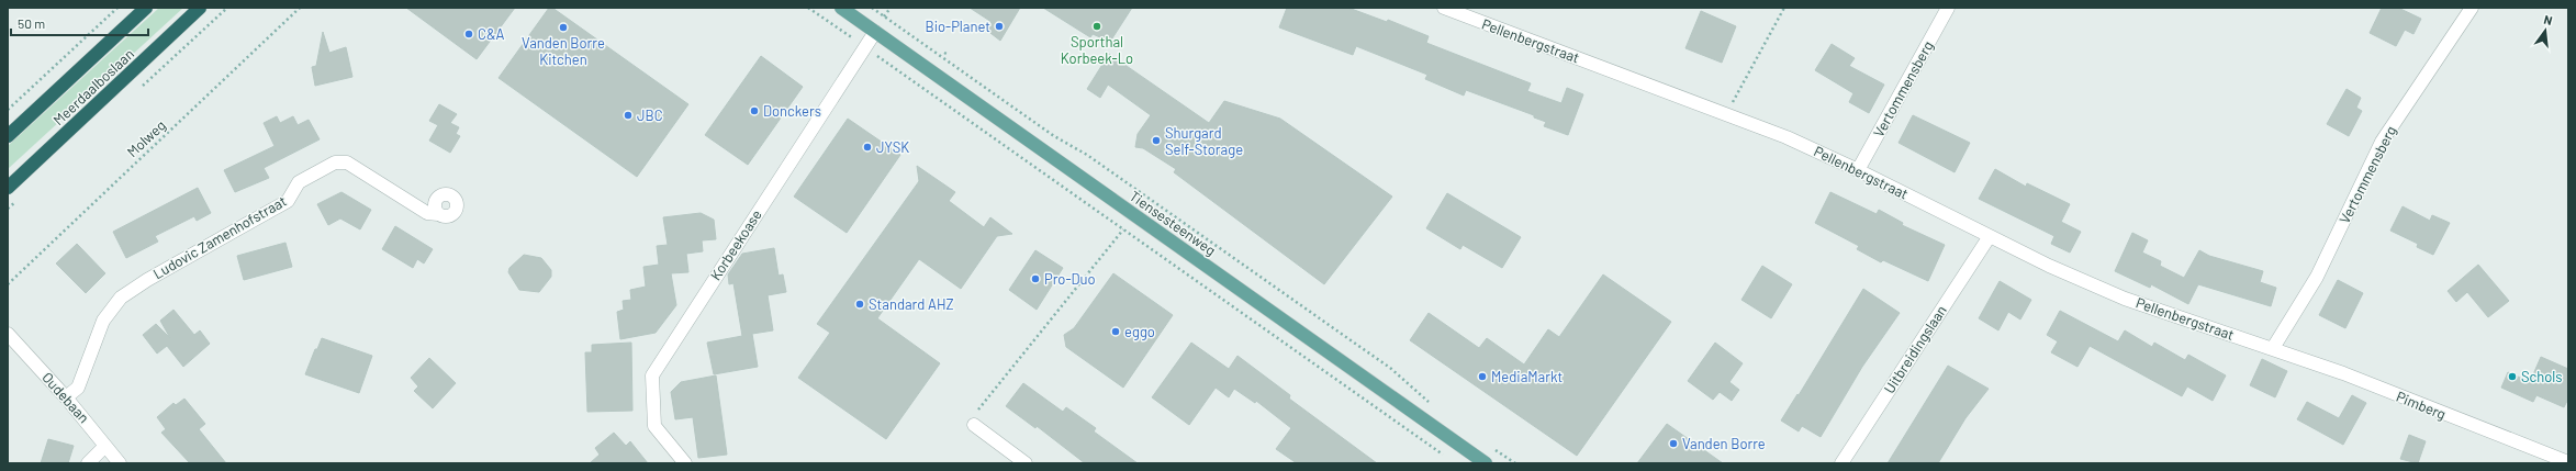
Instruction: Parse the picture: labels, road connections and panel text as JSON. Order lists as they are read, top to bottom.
{
  "streets": {
    "highway": ["Meerdaalboslaan"],
    "main road": ["Tiensesteenweg"],
    "street": [
      "Pellenbergstraat",
      "Vertommensberg",
      "Ludovic Zamenhofstraat",
      "Korbeekoase",
      "Uitbreidingslaan",
      "Oudebaan",
      "Pimberg"
    ],
    "path": ["Molweg"]
  },
  "crossings": [
    ["Pellenbergstraat", "Vertommensberg"],
    ["Pellenbergstraat", "Uitbreidingslaan"],
    ["Pellenbergstraat", "Pimberg"],
    ["Vertommensberg", "Pimberg"],
    ["Tiensesteenweg", "Korbeekoase"],
    ["Ludovic Zamenhofstraat", "Oudebaan"]
  ],
  "places": [
    "Bio-Planet",
    "Sporthal Korbeek-Lo",
    "Vanden Borre Kitchen",
    "C&A",
    "Donckers",
    "JBC",
    "Shurgard Self-Storage",
    "JYSK",
    "Pro-Duo",
    "Standard AHZ",
    "eggo",
    "MediaMarkt",
    "Schols",
    "Vanden Borre"
  ],
  "scale_bar": "50 m",
  "north": "top"
}
